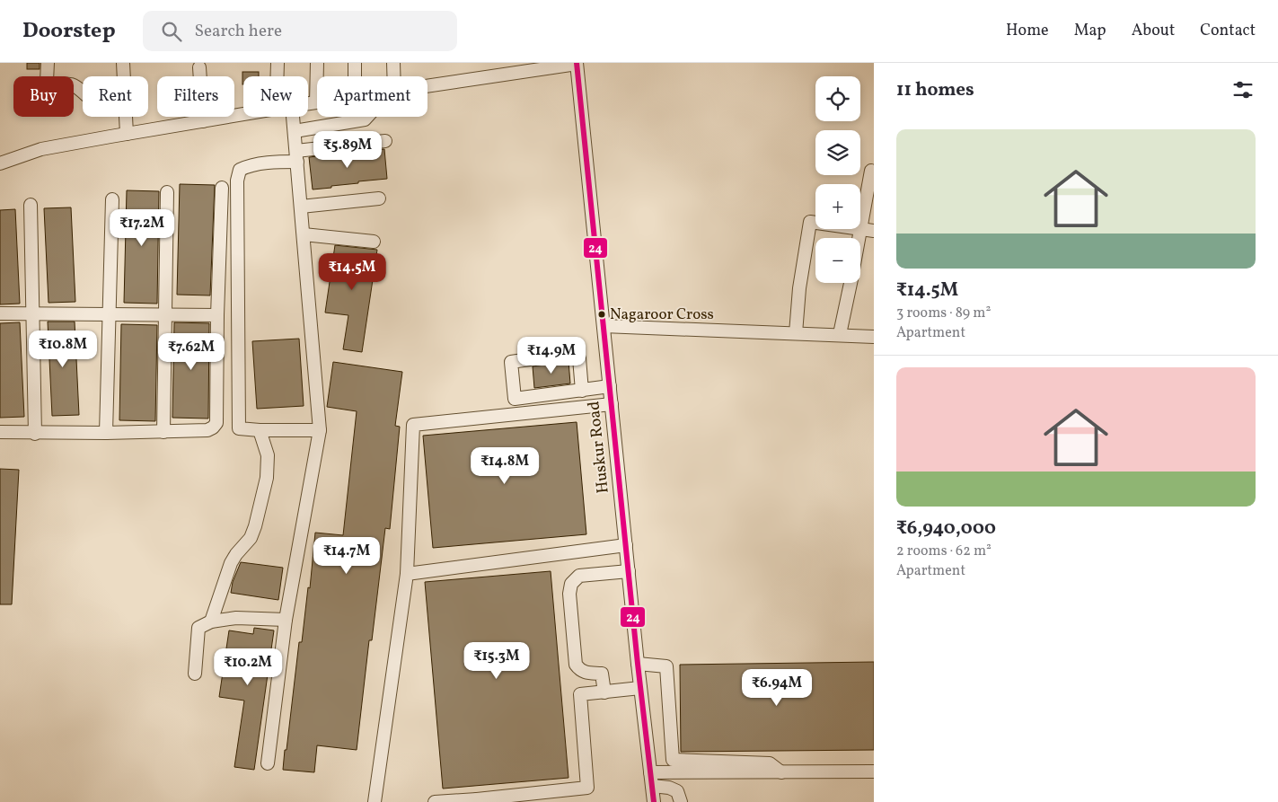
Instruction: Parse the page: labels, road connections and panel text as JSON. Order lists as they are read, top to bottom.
{
  "streets": {
    "street": ["Huskur Road"]
  },
  "places": ["Nagaroor Cross"],
  "lines": ["transit line 24"],
  "page": {
    "header": "Doorstep",
    "search": "Search here",
    "nav": [
      "Home",
      "Map",
      "About",
      "Contact"
    ],
    "heading": "11 homes",
    "map_buttons": ["+", "−"],
    "chip": [
      "Buy",
      "Rent",
      "Filters",
      "New",
      "Apartment"
    ],
    "list": [
      {
        "name": "₹14.5M",
        "note": "3 rooms · 89 m² · Apartment"
      },
      {
        "name": "₹6,940,000",
        "note": "2 rooms · 62 m² · Apartment"
      }
    ],
    "price": [
      "₹5.89M",
      "₹17.2M",
      "₹14.5M",
      "₹10.8M",
      "₹7.62M",
      "₹14.9M",
      "₹14.8M",
      "₹14.7M",
      "₹15.3M",
      "₹10.2M",
      "₹6.94M"
    ]
  }
}
